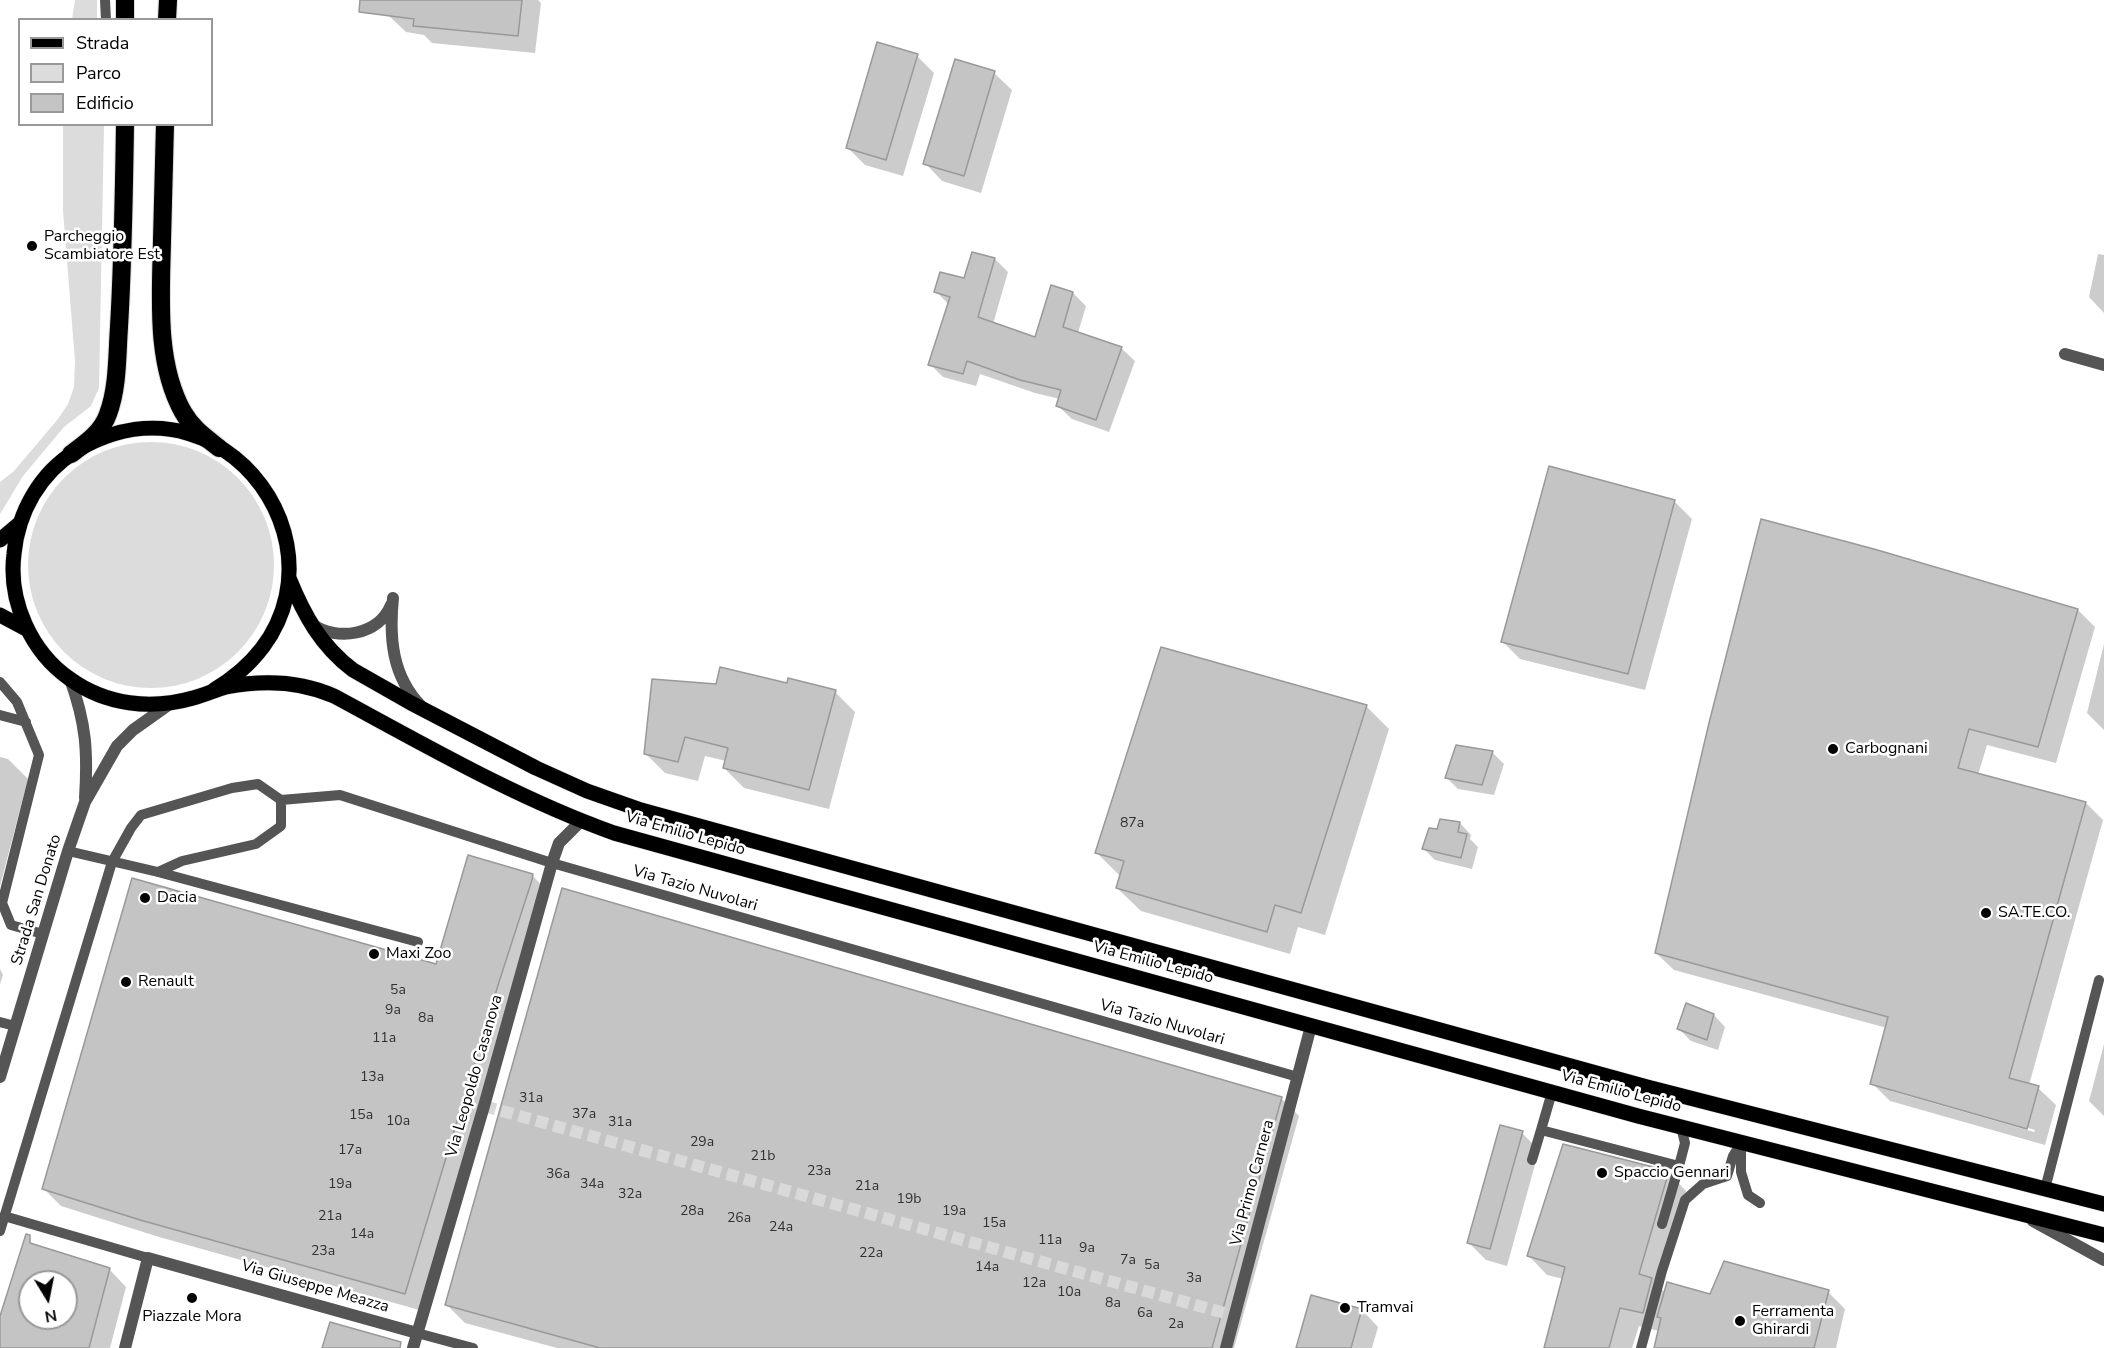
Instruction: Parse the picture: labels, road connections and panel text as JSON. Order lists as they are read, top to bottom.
{
  "streets": {
    "main road": ["Via Emilio Lepido"],
    "street": [
      "Strada San Donato",
      "Via Leopoldo Casanova",
      "Via Primo Carnera",
      "Via Giuseppe Meazza"
    ],
    "lane": ["Via Tazio Nuvolari"]
  },
  "crossings": [
    ["Via Emilio Lepido", "Via Leopoldo Casanova"],
    ["Via Emilio Lepido", "Via Primo Carnera"],
    ["Via Tazio Nuvolari", "Via Leopoldo Casanova"],
    ["Via Tazio Nuvolari", "Via Primo Carnera"],
    ["Via Leopoldo Casanova", "Via Giuseppe Meazza"]
  ],
  "places": [
    "Parcheggio Scambiatore Est",
    "Carbognani",
    "Dacia",
    "SA.TE.CO.",
    "Maxi Zoo",
    "Renault",
    "Spaccio Gennari",
    "Piazzale Mora",
    "Tramvai",
    "Ferramenta Ghirardi"
  ],
  "house_numbers": [
    "87a",
    "5a",
    "9a",
    "8a",
    "11a",
    "13a",
    "31a",
    "37a",
    "15a",
    "10a",
    "31a",
    "29a",
    "17a",
    "21b",
    "23a",
    "36a",
    "19a",
    "34a",
    "21a",
    "32a",
    "19b",
    "28a",
    "19a",
    "21a",
    "26a",
    "15a",
    "24a",
    "14a",
    "11a",
    "9a",
    "23a",
    "22a",
    "7a",
    "5a",
    "14a",
    "3a",
    "12a",
    "10a",
    "8a",
    "6a",
    "2a"
  ],
  "legend": ["Strada", "Parco", "Edificio"],
  "north": "bottom"
}
